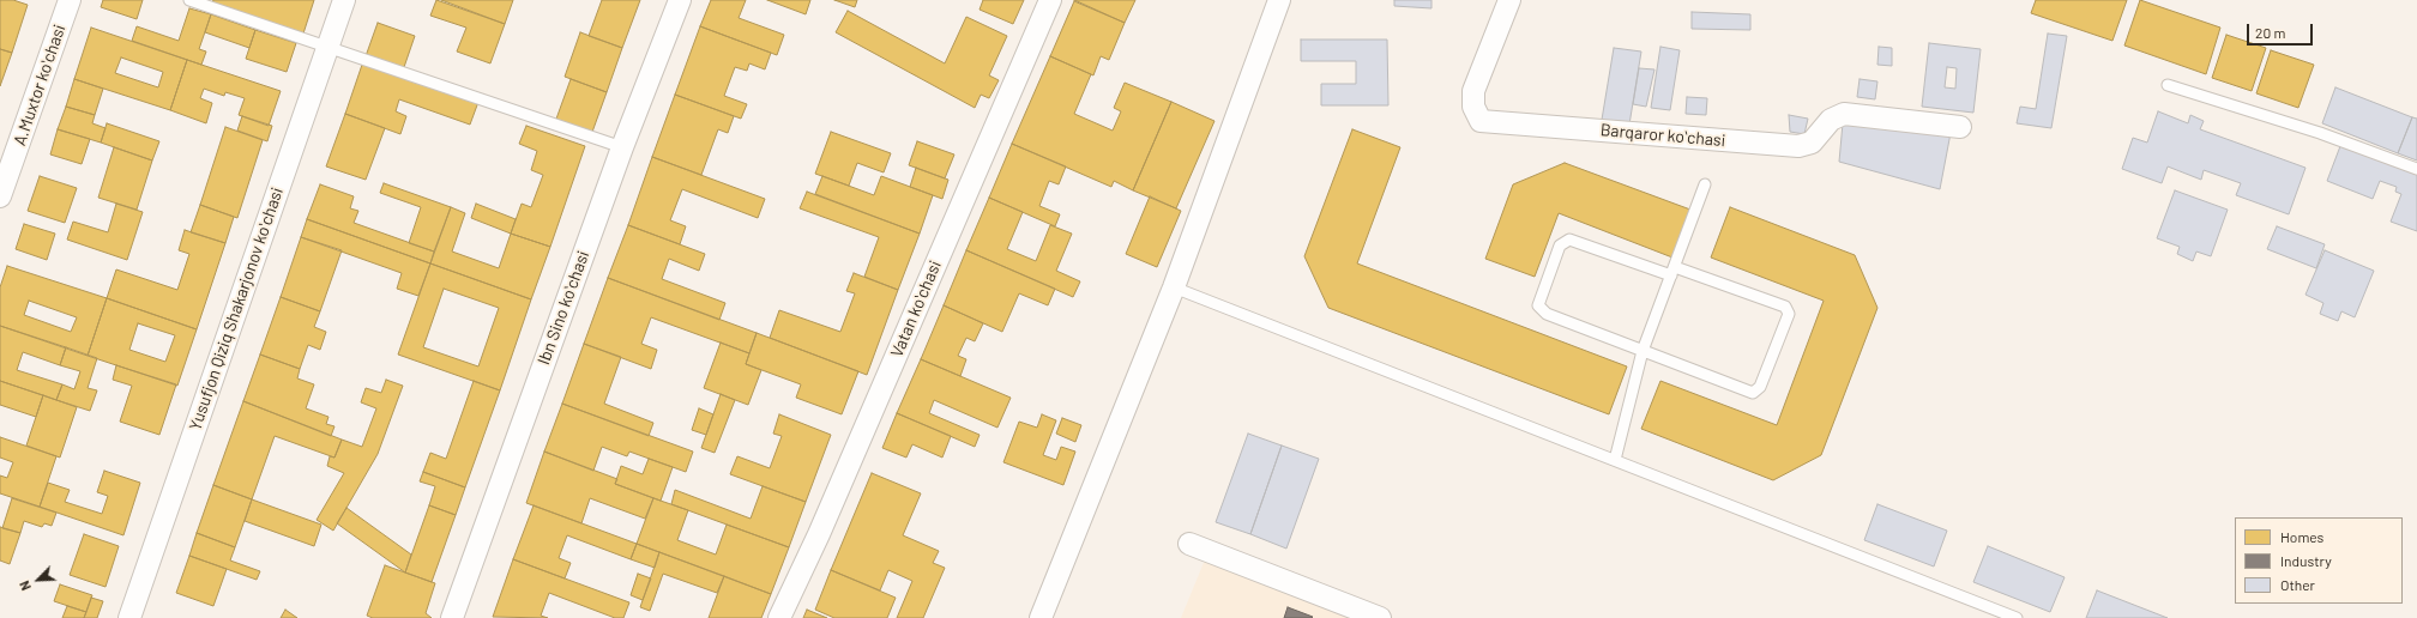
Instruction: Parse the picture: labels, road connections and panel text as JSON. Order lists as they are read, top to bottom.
{
  "streets": {
    "street": [
      "A.Muxtor koʻchasi",
      "Barqaror koʻchasi",
      "Ibn Sino koʻchasi",
      "Yusufjon Qiziq Shakarjonov koʻchasi",
      "Vatan koʻchasi"
    ]
  },
  "legend": ["Homes", "Industry", "Other"],
  "scale_bar": "20 m",
  "north": "bottom left"
}
